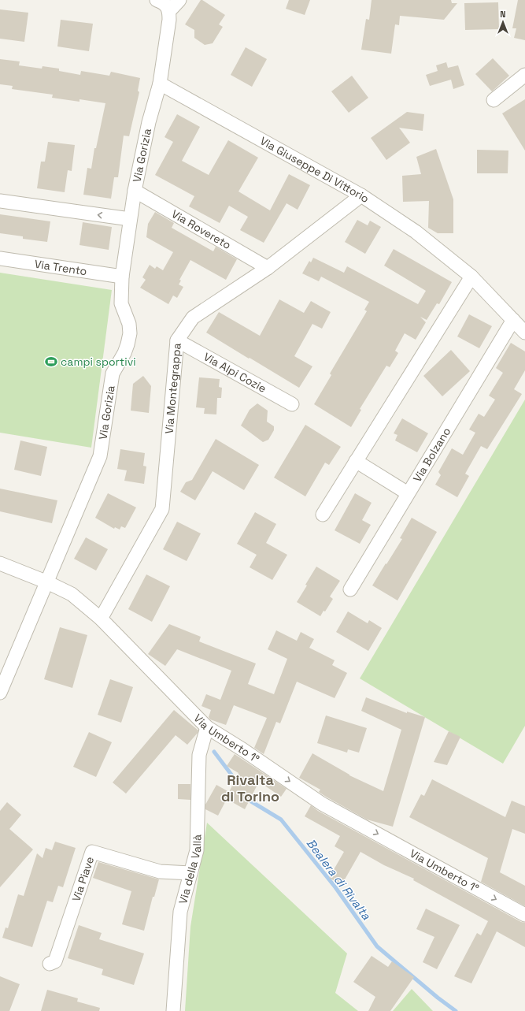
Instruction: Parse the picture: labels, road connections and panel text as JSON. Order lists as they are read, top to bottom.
{
  "streets": {
    "street": [
      "Via Gorizia",
      "Via Giuseppe Di Vittorio",
      "Via Rovereto",
      "Via Trento",
      "Via Alpi Cozie",
      "Via Montegrappa",
      "Via Bolzano",
      "Via Umberto 1°",
      "Via della Vallà",
      "Via Piave"
    ]
  },
  "crossings": [
    ["Via Gorizia", "Via Giuseppe Di Vittorio"],
    ["Via Gorizia", "Via Rovereto"],
    ["Via Gorizia", "Via Trento"],
    ["Via Gorizia", "Via Umberto 1°"],
    ["Via Giuseppe Di Vittorio", "Via Montegrappa"],
    ["Via Giuseppe Di Vittorio", "Via Bolzano"],
    ["Via Rovereto", "Via Montegrappa"],
    ["Via Alpi Cozie", "Via Montegrappa"],
    ["Via Montegrappa", "Via Umberto 1°"],
    ["Via Umberto 1°", "Via della Vallà"],
    ["Via della Vallà", "Via Piave"]
  ],
  "one_way": ["Via Umberto 1°"],
  "districts": ["Rivalta di Torino"],
  "water": ["Bealera di Rivalta"],
  "places": {
    "sports": ["campi sportivi"]
  },
  "north": "top"
}
